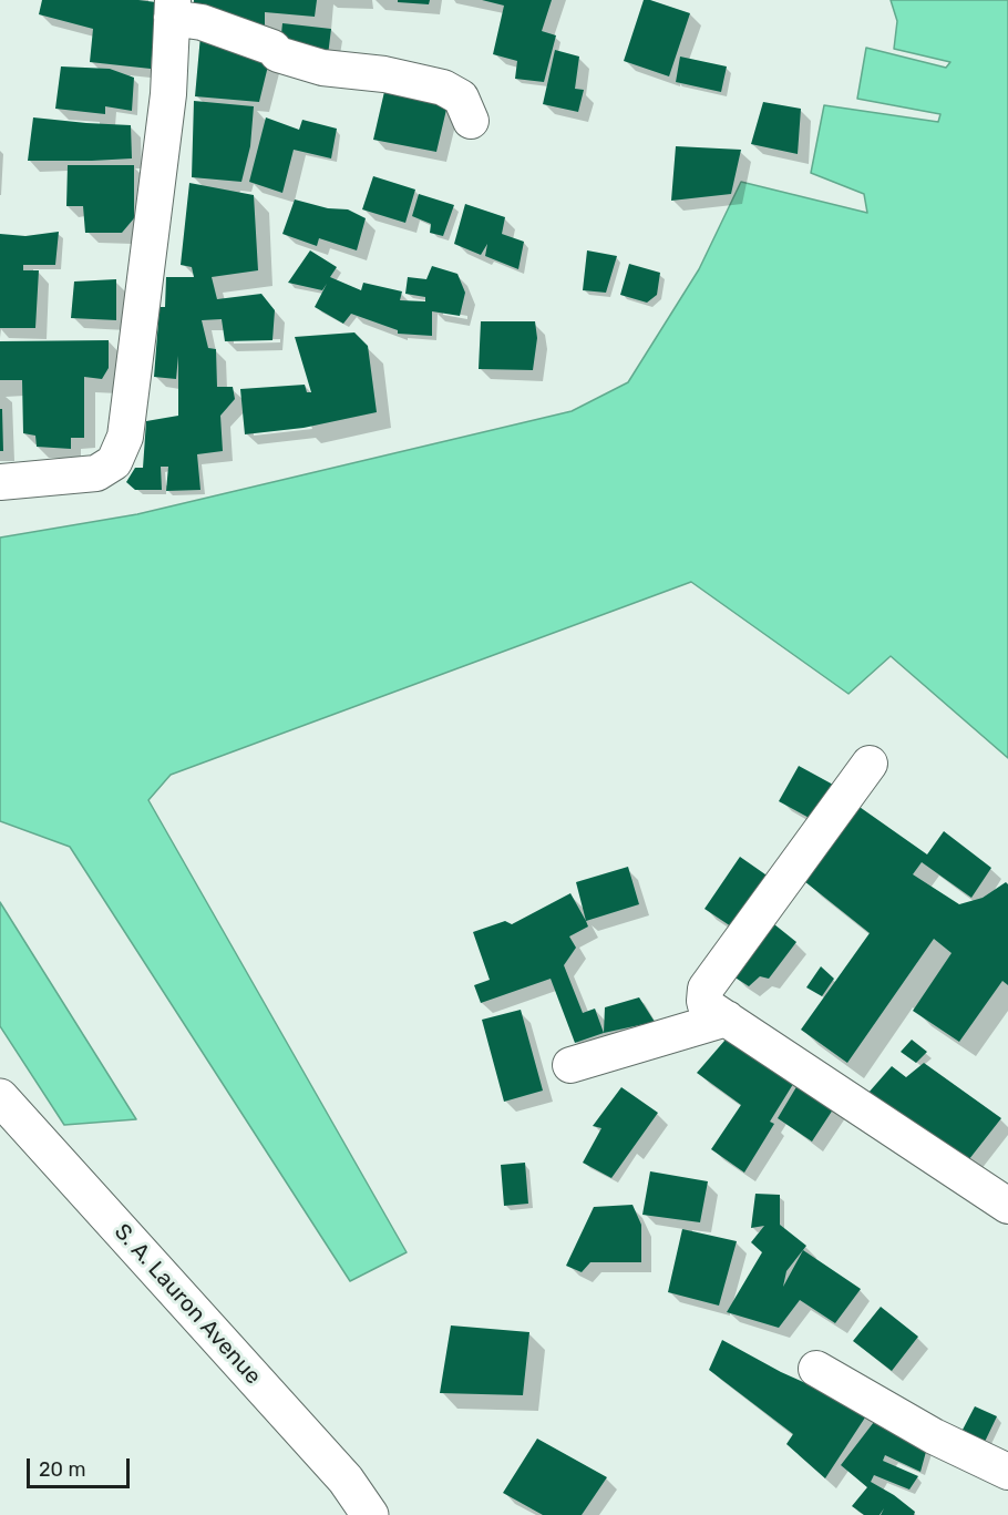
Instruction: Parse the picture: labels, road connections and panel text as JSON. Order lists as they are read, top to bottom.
{
  "streets": {
    "highway": ["S. A. Lauron Avenue"]
  },
  "scale_bar": "20 m"
}
